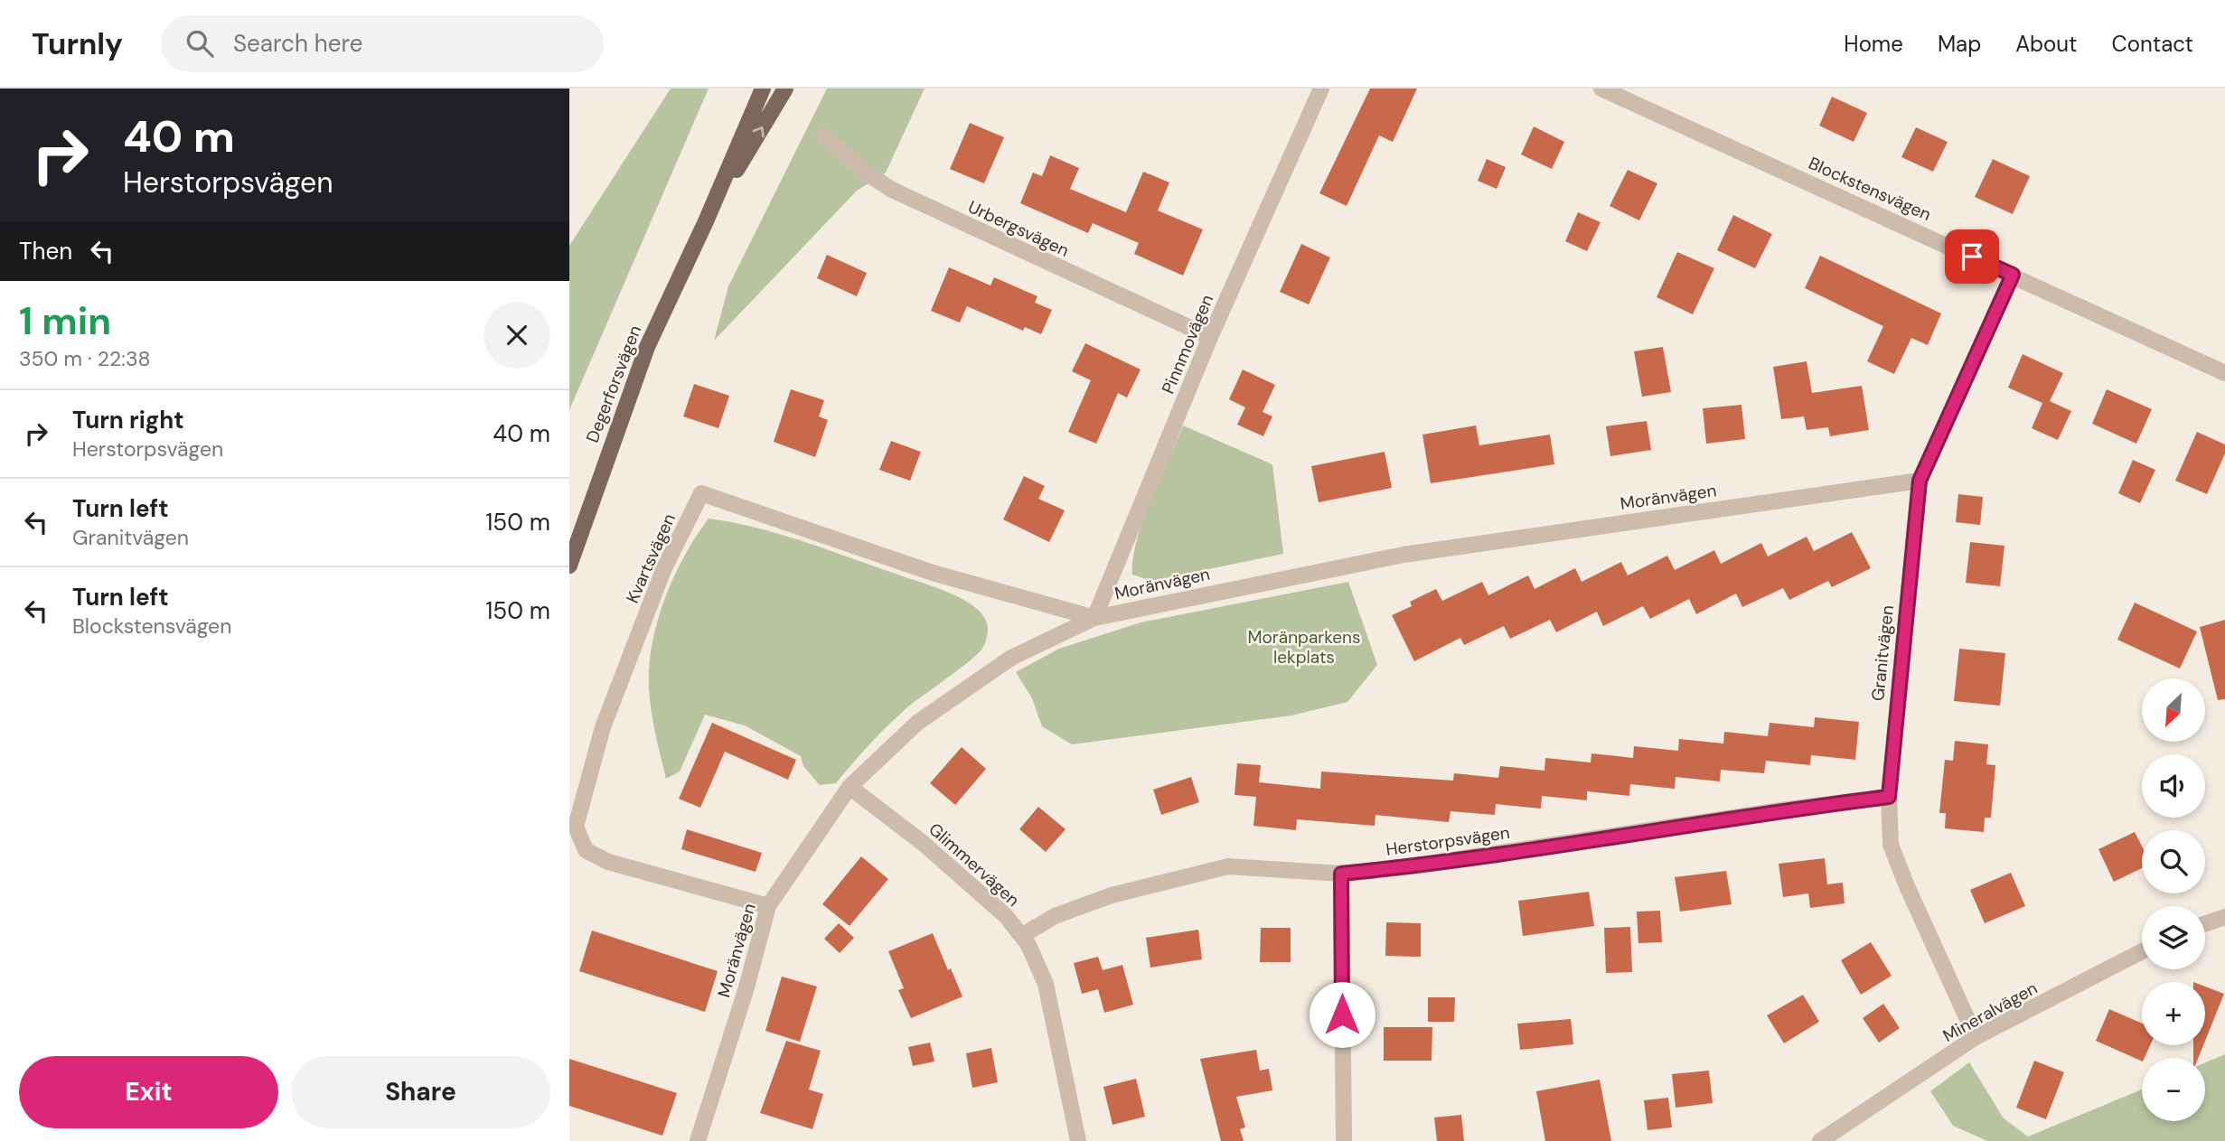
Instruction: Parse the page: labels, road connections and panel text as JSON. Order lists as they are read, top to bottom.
{
  "streets": {
    "main road": ["Degerforsvägen"],
    "street": [
      "Blockstensvägen",
      "Urbergsvägen",
      "Pinnmovägen",
      "Moränvägen",
      "Kvartsvägen",
      "Granitvägen",
      "Herstorpsvägen",
      "Glimmervägen",
      "Mineralvägen"
    ]
  },
  "crossings": [
    ["Blockstensvägen", "Granitvägen"],
    ["Urbergsvägen", "Pinnmovägen"],
    ["Pinnmovägen", "Moränvägen"],
    ["Pinnmovägen", "Kvartsvägen"],
    ["Moränvägen", "Kvartsvägen"],
    ["Moränvägen", "Granitvägen"],
    ["Moränvägen", "Glimmervägen"],
    ["Granitvägen", "Herstorpsvägen"],
    ["Granitvägen", "Mineralvägen"],
    ["Herstorpsvägen", "Glimmervägen"]
  ],
  "parks": ["Moränparkens lekplats"],
  "north": "bottom left",
  "page": {
    "header": "Turnly",
    "search": "Search here",
    "nav": [
      "Home",
      "Map",
      "About",
      "Contact"
    ],
    "turn": ["40 m", "Herstorpsvägen"],
    "then": "Then",
    "heading": ["1 min", "350 m · 22:38"],
    "list": [
      {
        "name": "Turn right",
        "note": "Herstorpsvägen",
        "value": "40 m"
      },
      {
        "name": "Turn left",
        "note": "Granitvägen",
        "value": "150 m"
      },
      {
        "name": "Turn left",
        "note": "Blockstensvägen",
        "value": "150 m"
      }
    ],
    "map_buttons": ["+", "−"],
    "buttons": ["Exit", "Share"]
  }
}
